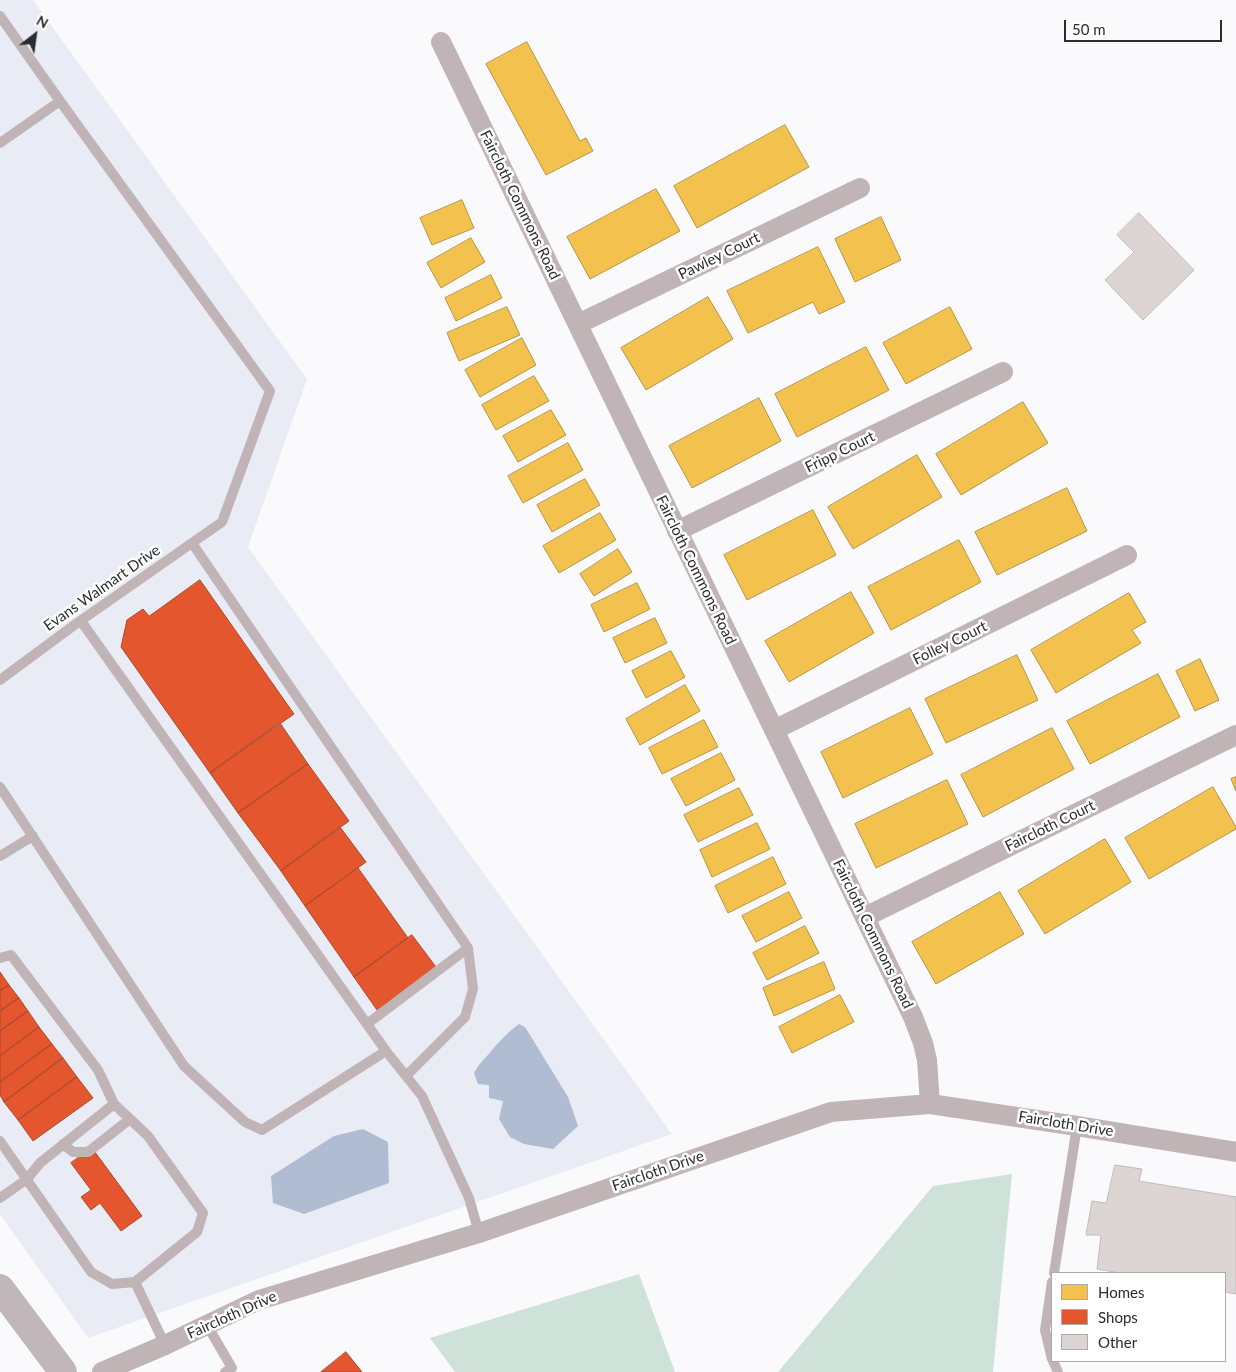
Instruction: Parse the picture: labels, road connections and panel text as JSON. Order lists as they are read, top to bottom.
{
  "streets": {
    "street": [
      "Faircloth Commons Road",
      "Pawley Court",
      "Fripp Court",
      "Folley Court",
      "Faircloth Court",
      "Faircloth Drive"
    ],
    "lane": ["Evans Walmart Drive"]
  },
  "crossings": [
    ["Faircloth Commons Road", "Pawley Court"],
    ["Faircloth Commons Road", "Fripp Court"],
    ["Faircloth Commons Road", "Folley Court"],
    ["Faircloth Commons Road", "Faircloth Court"],
    ["Faircloth Commons Road", "Faircloth Drive"]
  ],
  "legend": ["Homes", "Shops", "Other"],
  "scale_bar": "50 m",
  "north": "top right"
}
